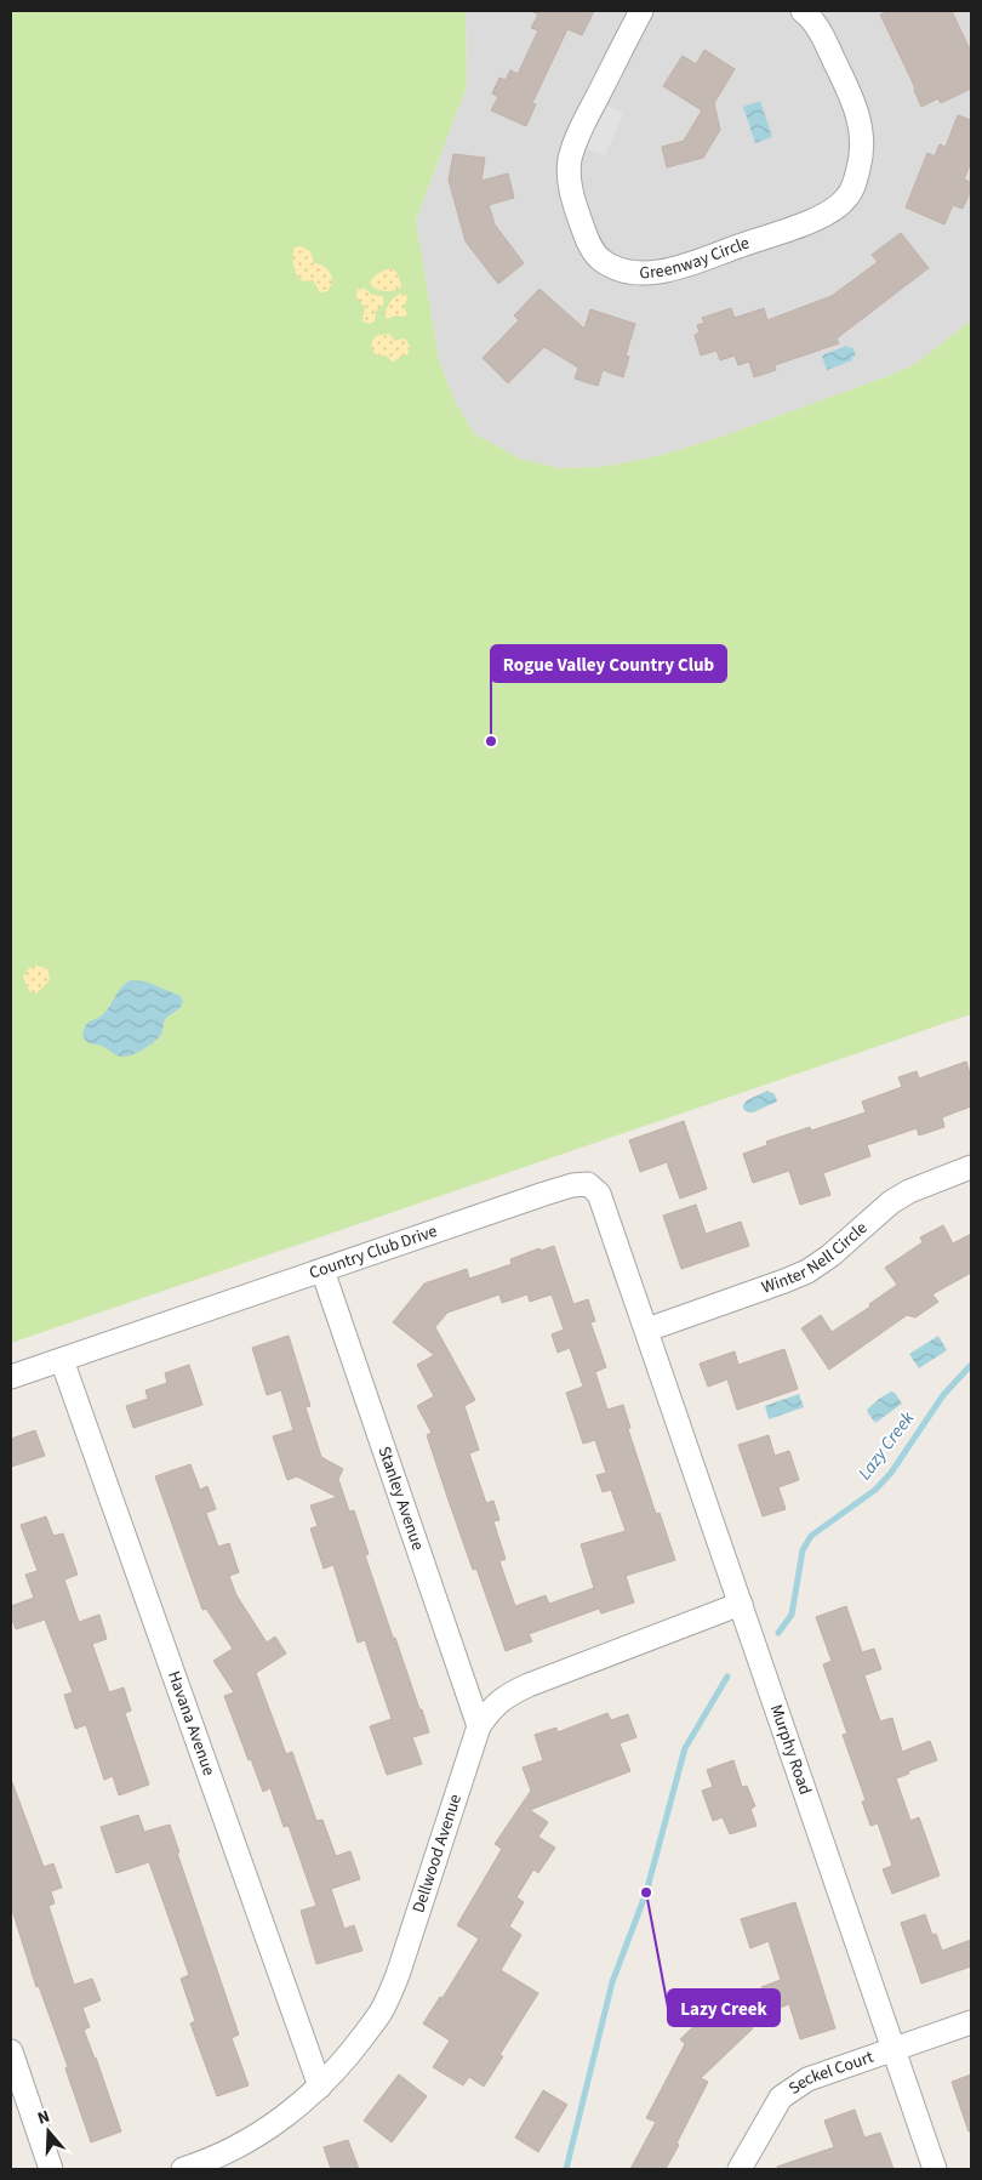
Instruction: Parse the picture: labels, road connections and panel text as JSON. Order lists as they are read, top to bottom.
{
  "streets": {
    "street": [
      "Greenway Circle",
      "Country Club Drive",
      "Winter Nell Circle",
      "Stanley Avenue",
      "Havana Avenue",
      "Murphy Road",
      "Dellwood Avenue",
      "Seckel Court"
    ]
  },
  "crossings": [
    ["Country Club Drive", "Winter Nell Circle"],
    ["Country Club Drive", "Stanley Avenue"],
    ["Country Club Drive", "Havana Avenue"],
    ["Country Club Drive", "Murphy Road"],
    ["Winter Nell Circle", "Murphy Road"],
    ["Stanley Avenue", "Dellwood Avenue"],
    ["Havana Avenue", "Dellwood Avenue"],
    ["Murphy Road", "Dellwood Avenue"],
    ["Murphy Road", "Seckel Court"]
  ],
  "water": ["Lazy Creek"],
  "places": ["Rogue Valley Country Club", "Lazy Creek"],
  "north": "top"
}
